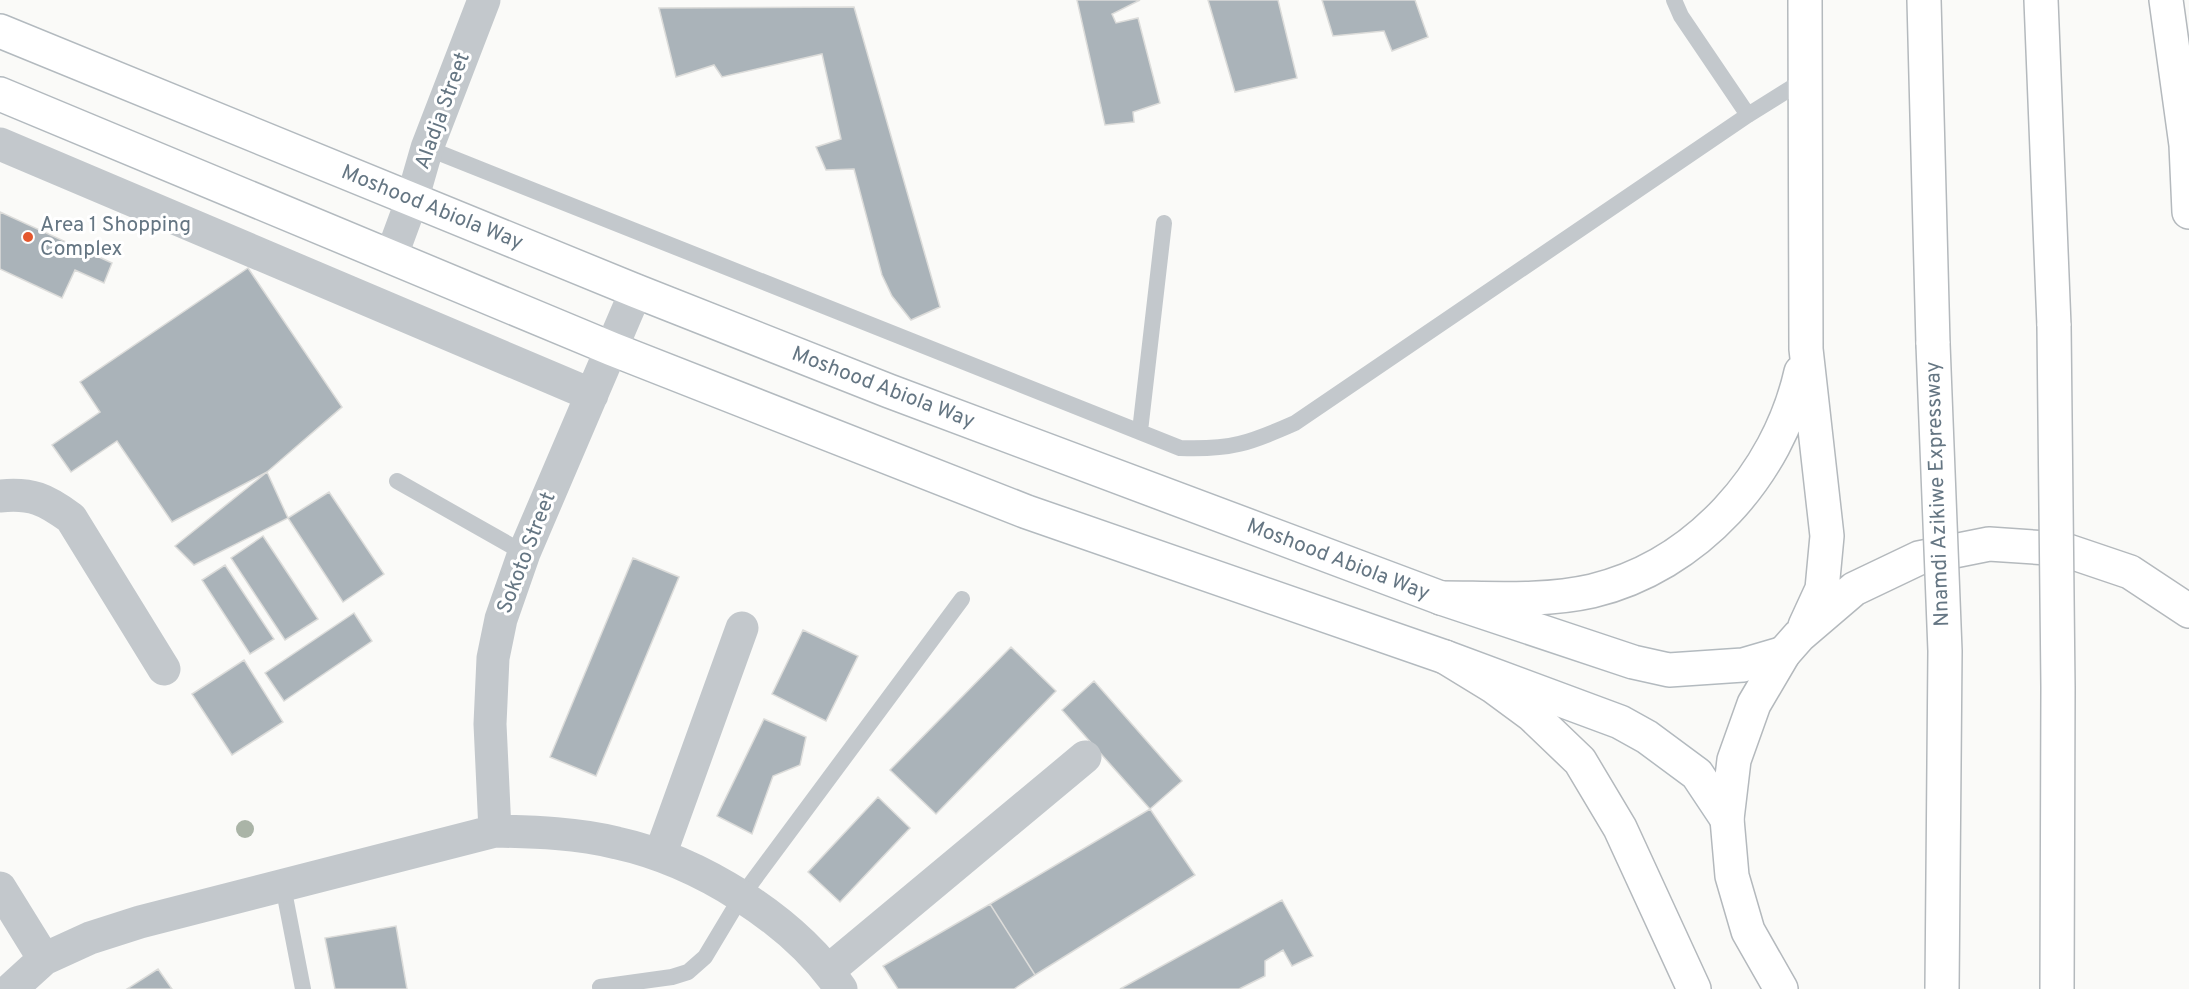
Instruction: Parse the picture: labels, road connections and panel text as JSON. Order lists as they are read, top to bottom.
{
  "streets": {
    "main road": ["Moshood Abiola Way", "Nnamdi Azikiwe Expressway"],
    "street": ["Aladja Street", "Sokoto Street"]
  },
  "crossings": [
    ["Aladja Street", "Moshood Abiola Way"],
    ["Moshood Abiola Way", "Sokoto Street"]
  ],
  "places": ["Area 1 Shopping Complex"]
}
